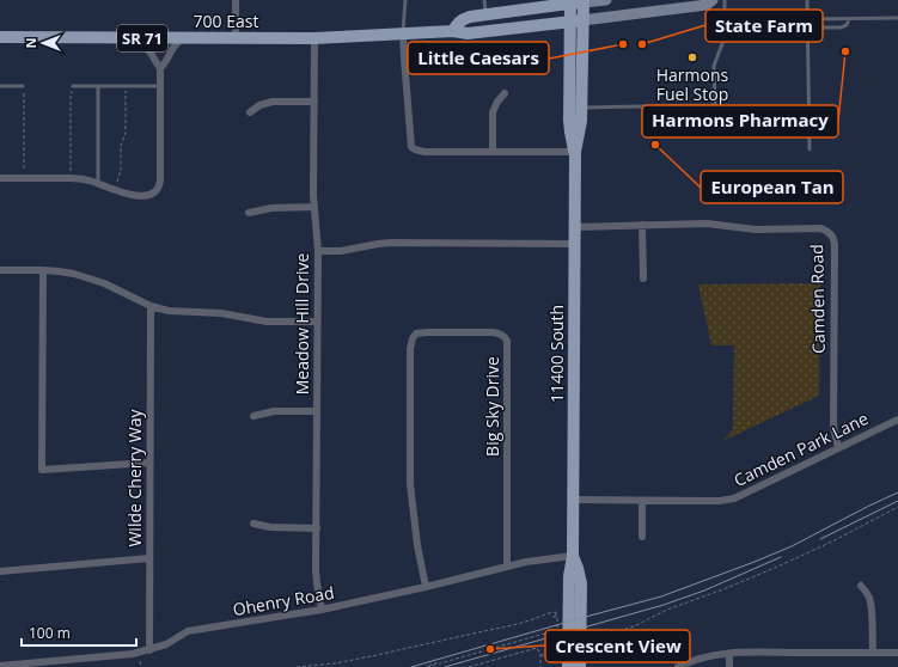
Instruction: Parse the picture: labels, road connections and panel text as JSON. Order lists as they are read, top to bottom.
{
  "streets": {
    "main road": ["700 East", "SR 71", "11400 South"],
    "street": [
      "Camden Road",
      "Meadow Hill Drive",
      "Big Sky Drive",
      "Camden Park Lane",
      "Wilde Cherry Way",
      "Ohenry Road"
    ]
  },
  "crossings": [
    ["700 East", "Meadow Hill Drive"],
    ["700 East", "11400 South"],
    ["Camden Road", "11400 South"],
    ["Camden Road", "Camden Park Lane"],
    ["Meadow Hill Drive", "Ohenry Road"],
    ["11400 South", "Camden Park Lane"],
    ["11400 South", "Ohenry Road"],
    ["Big Sky Drive", "Ohenry Road"],
    ["Wilde Cherry Way", "Ohenry Road"]
  ],
  "places": [
    "Little Caesars",
    "State Farm",
    "Harmons Pharmacy",
    "Harmons Fuel Stop",
    "European Tan",
    "Crescent View"
  ],
  "scale_bar": "100 m",
  "north": "left"
}
